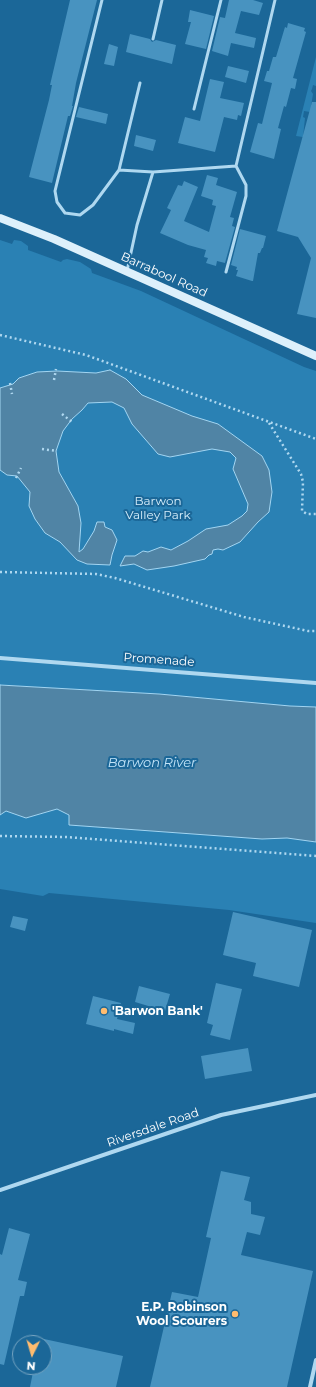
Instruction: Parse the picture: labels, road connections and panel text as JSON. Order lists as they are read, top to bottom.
{
  "streets": {
    "street": ["Barrabool Road", "Promenade", "Riversdale Road"]
  },
  "water": ["Barwon River"],
  "parks": ["Barwon Valley Park"],
  "places": ["'Barwon Bank'", "E.P. Robinson Wool Scourers"],
  "north": "bottom"
}
